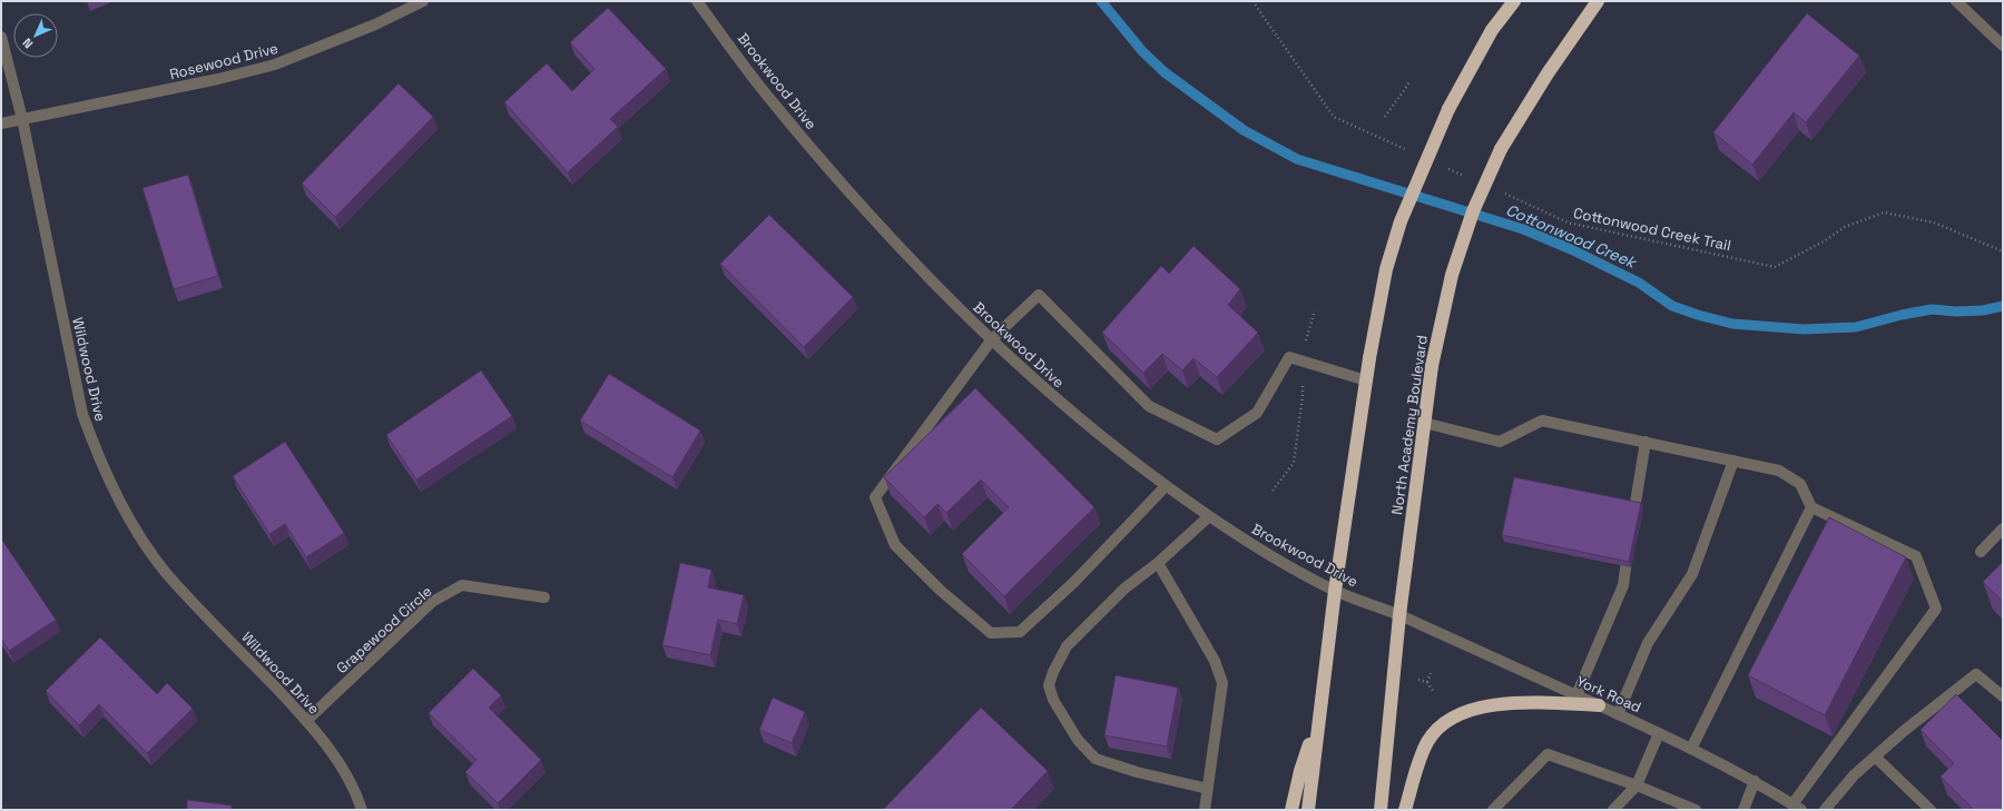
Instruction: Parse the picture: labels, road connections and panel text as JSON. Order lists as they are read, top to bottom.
{
  "streets": {
    "highway": ["North Academy Boulevard"],
    "street": [
      "Rosewood Drive",
      "Brookwood Drive",
      "Wildwood Drive",
      "Grapewood Circle",
      "York Road"
    ],
    "path": ["Cottonwood Creek Trail"]
  },
  "crossings": [
    ["Rosewood Drive", "Wildwood Drive"],
    ["Brookwood Drive", "North Academy Boulevard"],
    ["Brookwood Drive", "York Road"],
    ["Wildwood Drive", "Grapewood Circle"],
    ["North Academy Boulevard", "York Road"]
  ],
  "water": ["Cottonwood Creek"],
  "north": "bottom left"
}
